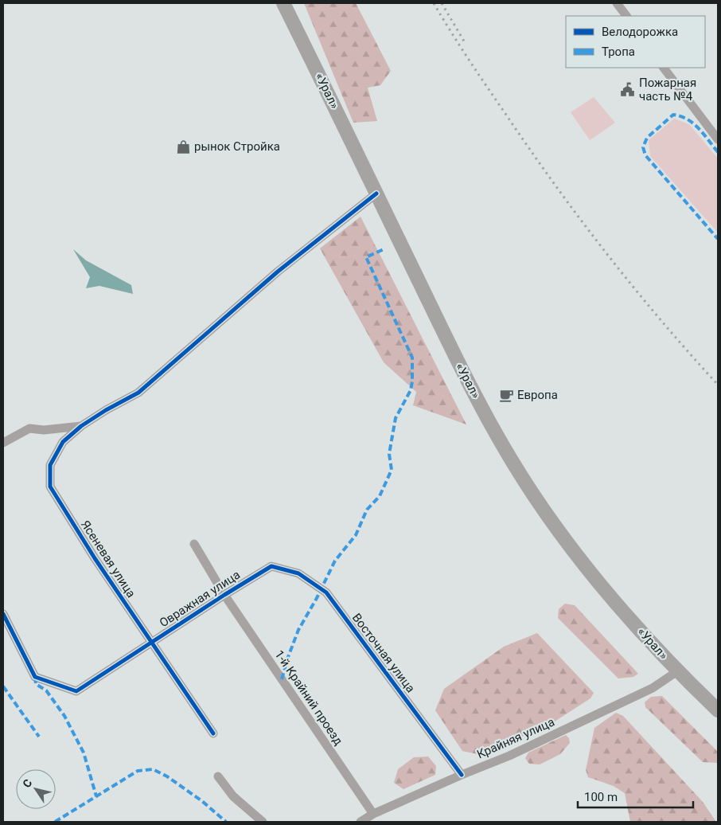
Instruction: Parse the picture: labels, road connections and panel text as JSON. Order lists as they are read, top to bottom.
{
  "streets": {
    "highway": ["«Урал»"],
    "street": [
      "Ясеневая улица",
      "Овражная улица",
      "Восточная улица",
      "1-й Крайний проезд",
      "Крайняя улица"
    ]
  },
  "crossings": [
    ["«Урал»", "Крайняя улица"],
    ["Ясеневая улица", "Овражная улица"],
    ["Овражная улица", "Восточная улица"],
    ["Овражная улица", "1-й Крайний проезд"],
    ["Восточная улица", "Крайняя улица"],
    ["1-й Крайний проезд", "Крайняя улица"]
  ],
  "places": {
    "public building": ["Пожарная часть №4"],
    "shop": ["рынок Стройка"],
    "cafe": ["Европа"]
  },
  "legend": ["Велодорожка", "Тропа"],
  "scale_bar": "100 m",
  "north": "top left"
}
